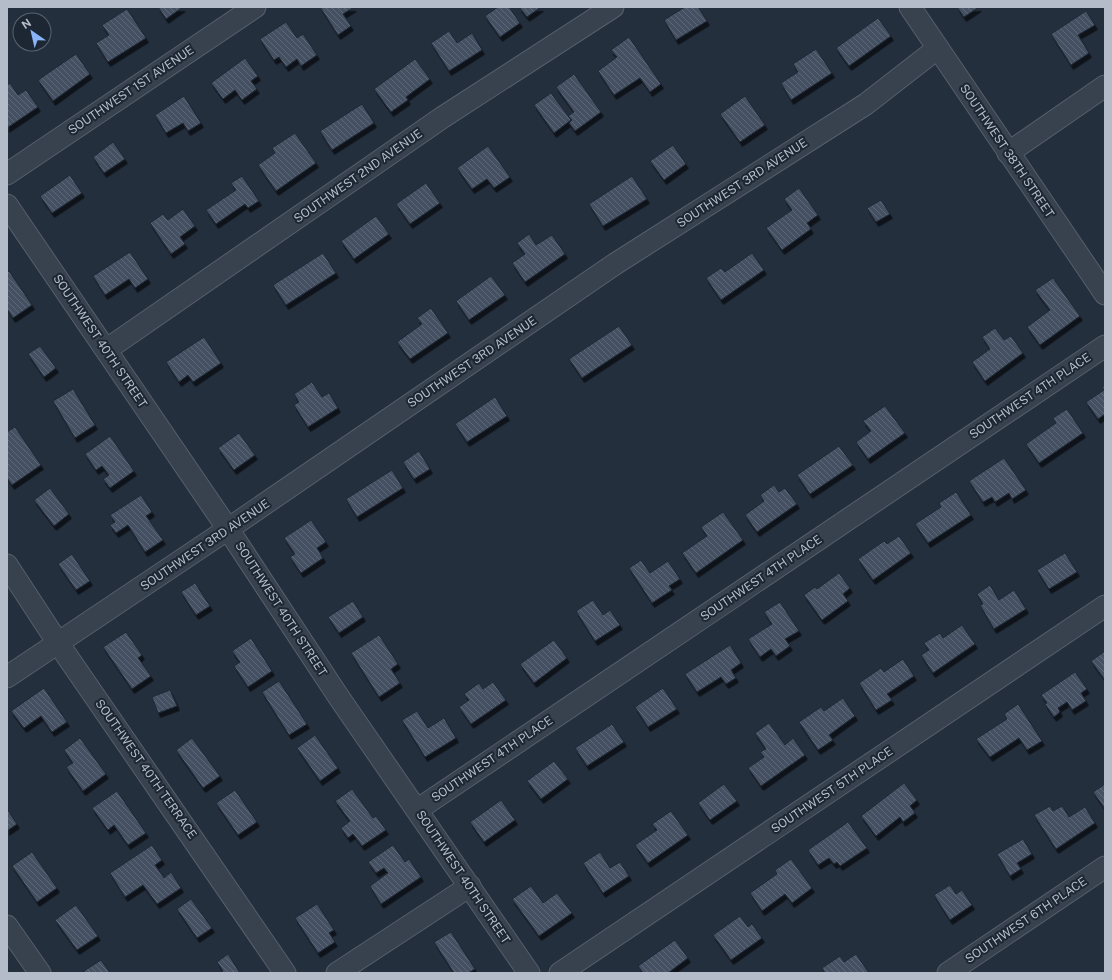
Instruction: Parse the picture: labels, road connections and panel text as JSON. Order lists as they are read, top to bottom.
{
  "streets": {
    "street": [
      "SOUTHWEST 1ST AVENUE",
      "SOUTHWEST 38TH STREET",
      "SOUTHWEST 2ND AVENUE",
      "SOUTHWEST 3RD AVENUE",
      "SOUTHWEST 40TH STREET",
      "SOUTHWEST 4TH PLACE",
      "SOUTHWEST 40TH TERRACE",
      "SOUTHWEST 5TH PLACE",
      "SOUTHWEST 6TH PLACE"
    ]
  },
  "crossings": [
    ["SOUTHWEST 38TH STREET", "SOUTHWEST 3RD AVENUE"],
    ["SOUTHWEST 2ND AVENUE", "SOUTHWEST 40TH STREET"],
    ["SOUTHWEST 3RD AVENUE", "SOUTHWEST 40TH STREET"],
    ["SOUTHWEST 3RD AVENUE", "SOUTHWEST 40TH TERRACE"],
    ["SOUTHWEST 40TH STREET", "SOUTHWEST 4TH PLACE"]
  ],
  "north": "top left"
}
